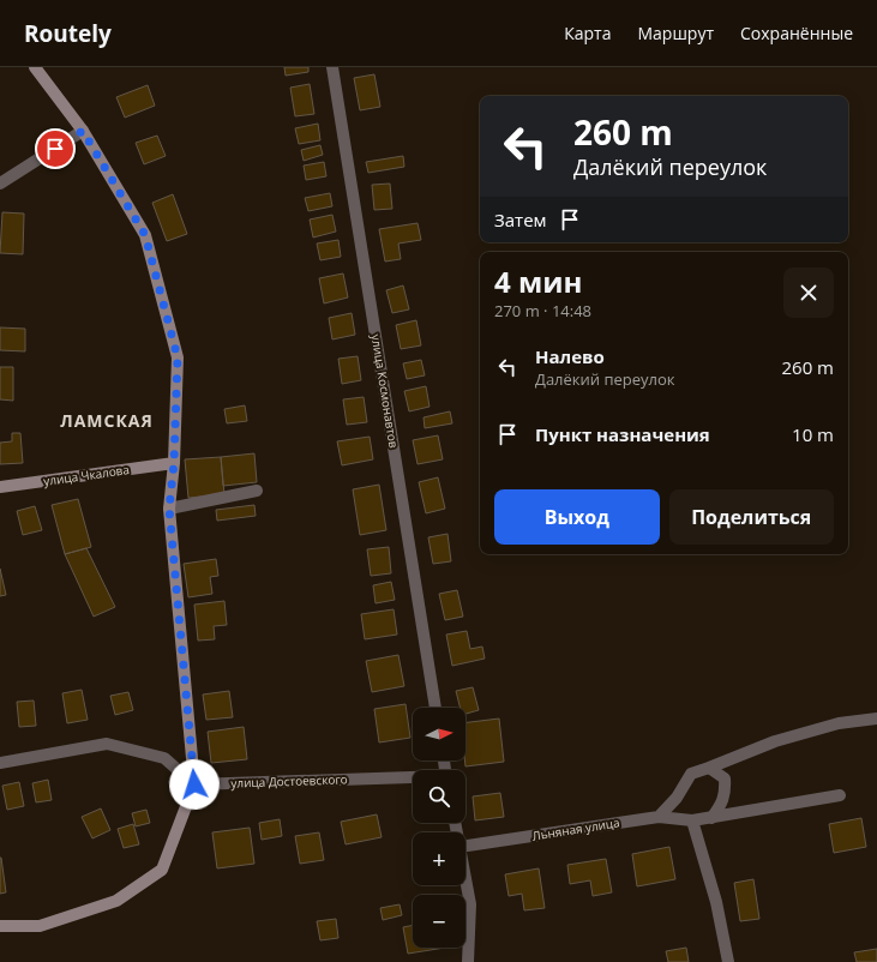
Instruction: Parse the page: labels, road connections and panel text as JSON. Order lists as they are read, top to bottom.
{
  "streets": {
    "main road": ["улица Чкалова"],
    "street": ["улица Космонавтов", "улица Достоевского", "Льняная улица"]
  },
  "districts": ["ЛАМСКАЯ"],
  "north": "right",
  "page": {
    "header": "Routely",
    "nav": ["Карта", "Маршрут", "Сохранённые"],
    "turn": ["260 m", "Далёкий переулок"],
    "then": "Затем",
    "heading": ["4 мин", "270 m · 14:48"],
    "list": [
      {
        "name": "Налево",
        "note": "Далёкий переулок",
        "value": "260 m"
      },
      {
        "name": "Пункт назначения",
        "value": "10 m"
      }
    ],
    "buttons": ["Выход", "Поделиться"],
    "map_buttons": ["+", "−"]
  }
}
